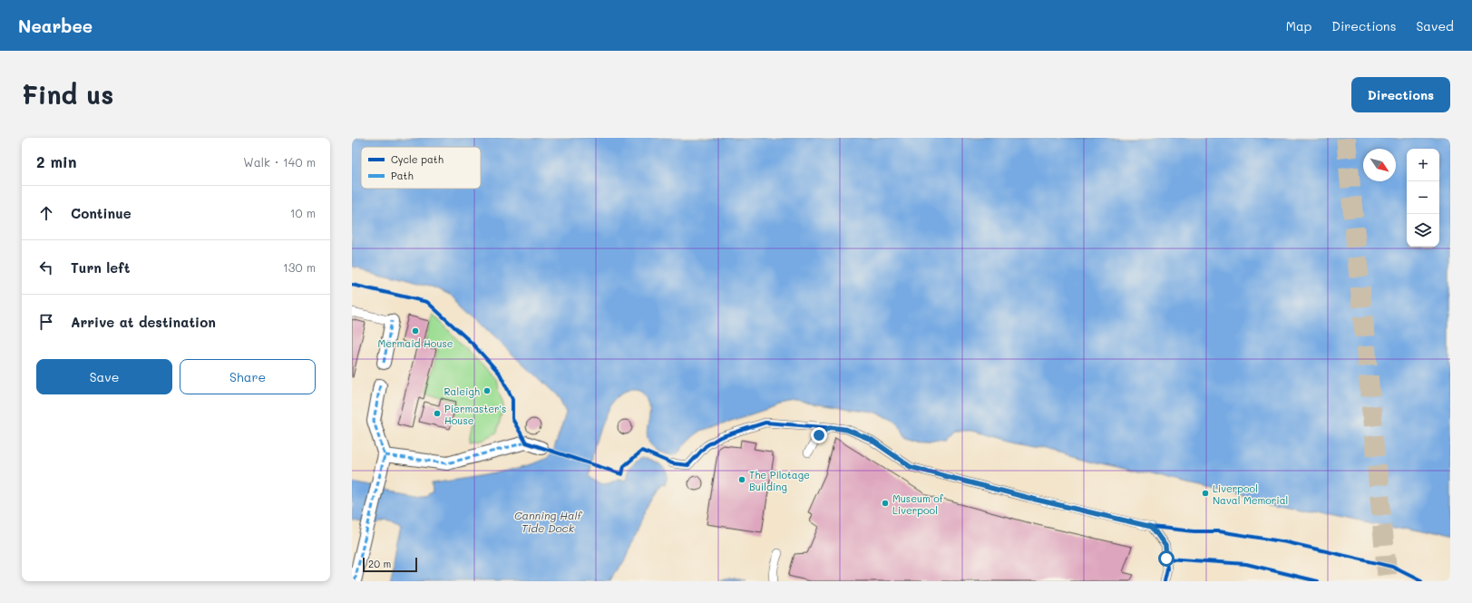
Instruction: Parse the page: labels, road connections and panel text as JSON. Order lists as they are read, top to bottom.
{
  "water": ["Canning Half Tide Dock"],
  "places": [
    "Mermaid House",
    "Raleigh",
    "Piermaster's House",
    "The Pilotage Building",
    "Liverpool Naval Memorial",
    "Museum of Liverpool"
  ],
  "legend": ["Cycle path", "Path"],
  "scale_bar": "20 m",
  "north": "bottom right",
  "page": {
    "header": "Nearbee",
    "nav": ["Map", "Directions", "Saved"],
    "buttons": [
      "Directions",
      ["Save", "Share"]
    ],
    "title": "Find us",
    "heading": ["2 min", "Walk · 140 m"],
    "map_buttons": ["+", "−"],
    "list": [
      ["Continue", "10 m"],
      ["Turn left", "130 m"],
      "Arrive at destination"
    ],
    "scale": "20 m"
  }
}
